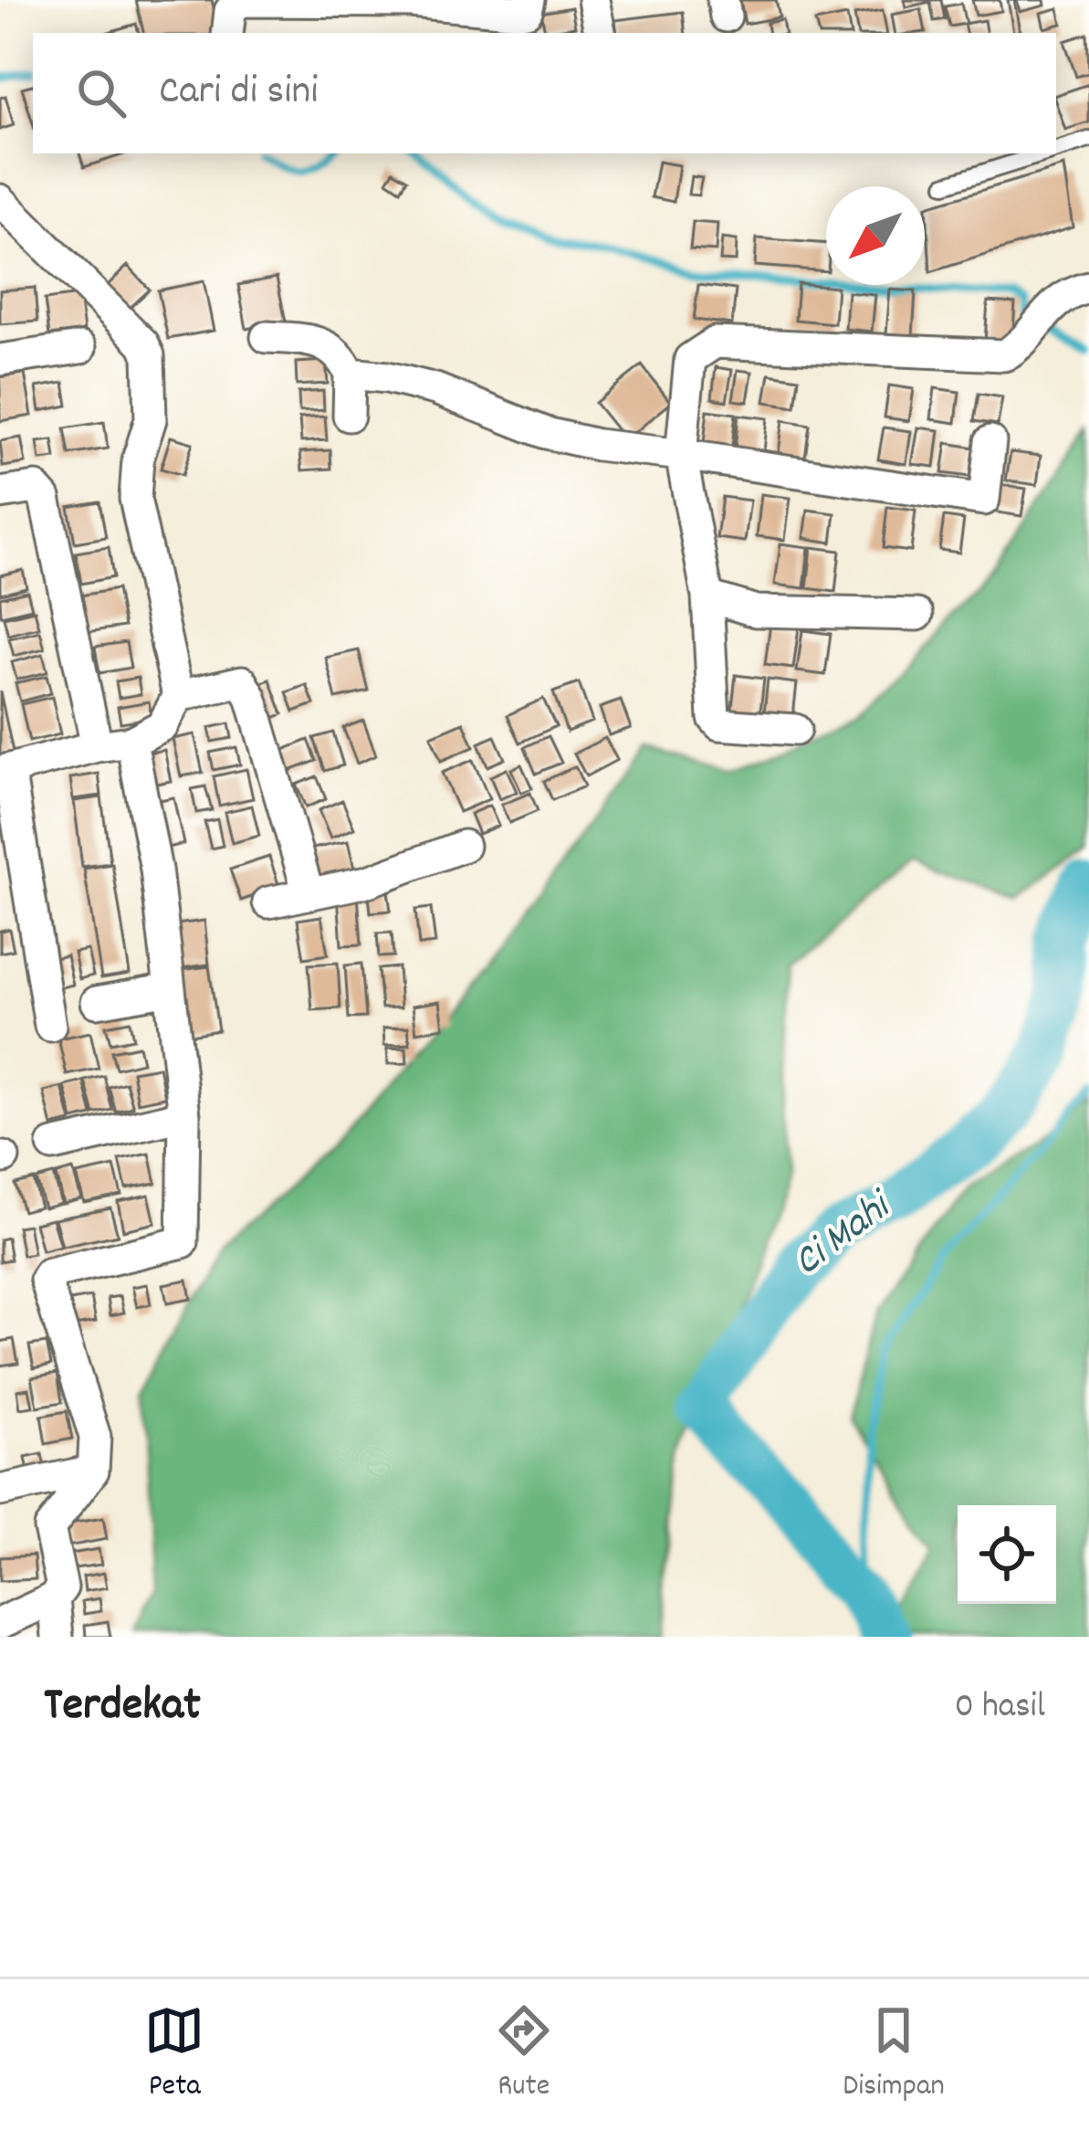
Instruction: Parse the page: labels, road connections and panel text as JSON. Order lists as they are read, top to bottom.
{
  "water": ["Ci Mahi"],
  "north": "bottom left",
  "page": {
    "search": "Cari di sini",
    "heading": ["Terdekat", "0 hasil"],
    "nav": ["Peta", "Rute", "Disimpan"]
  }
}
